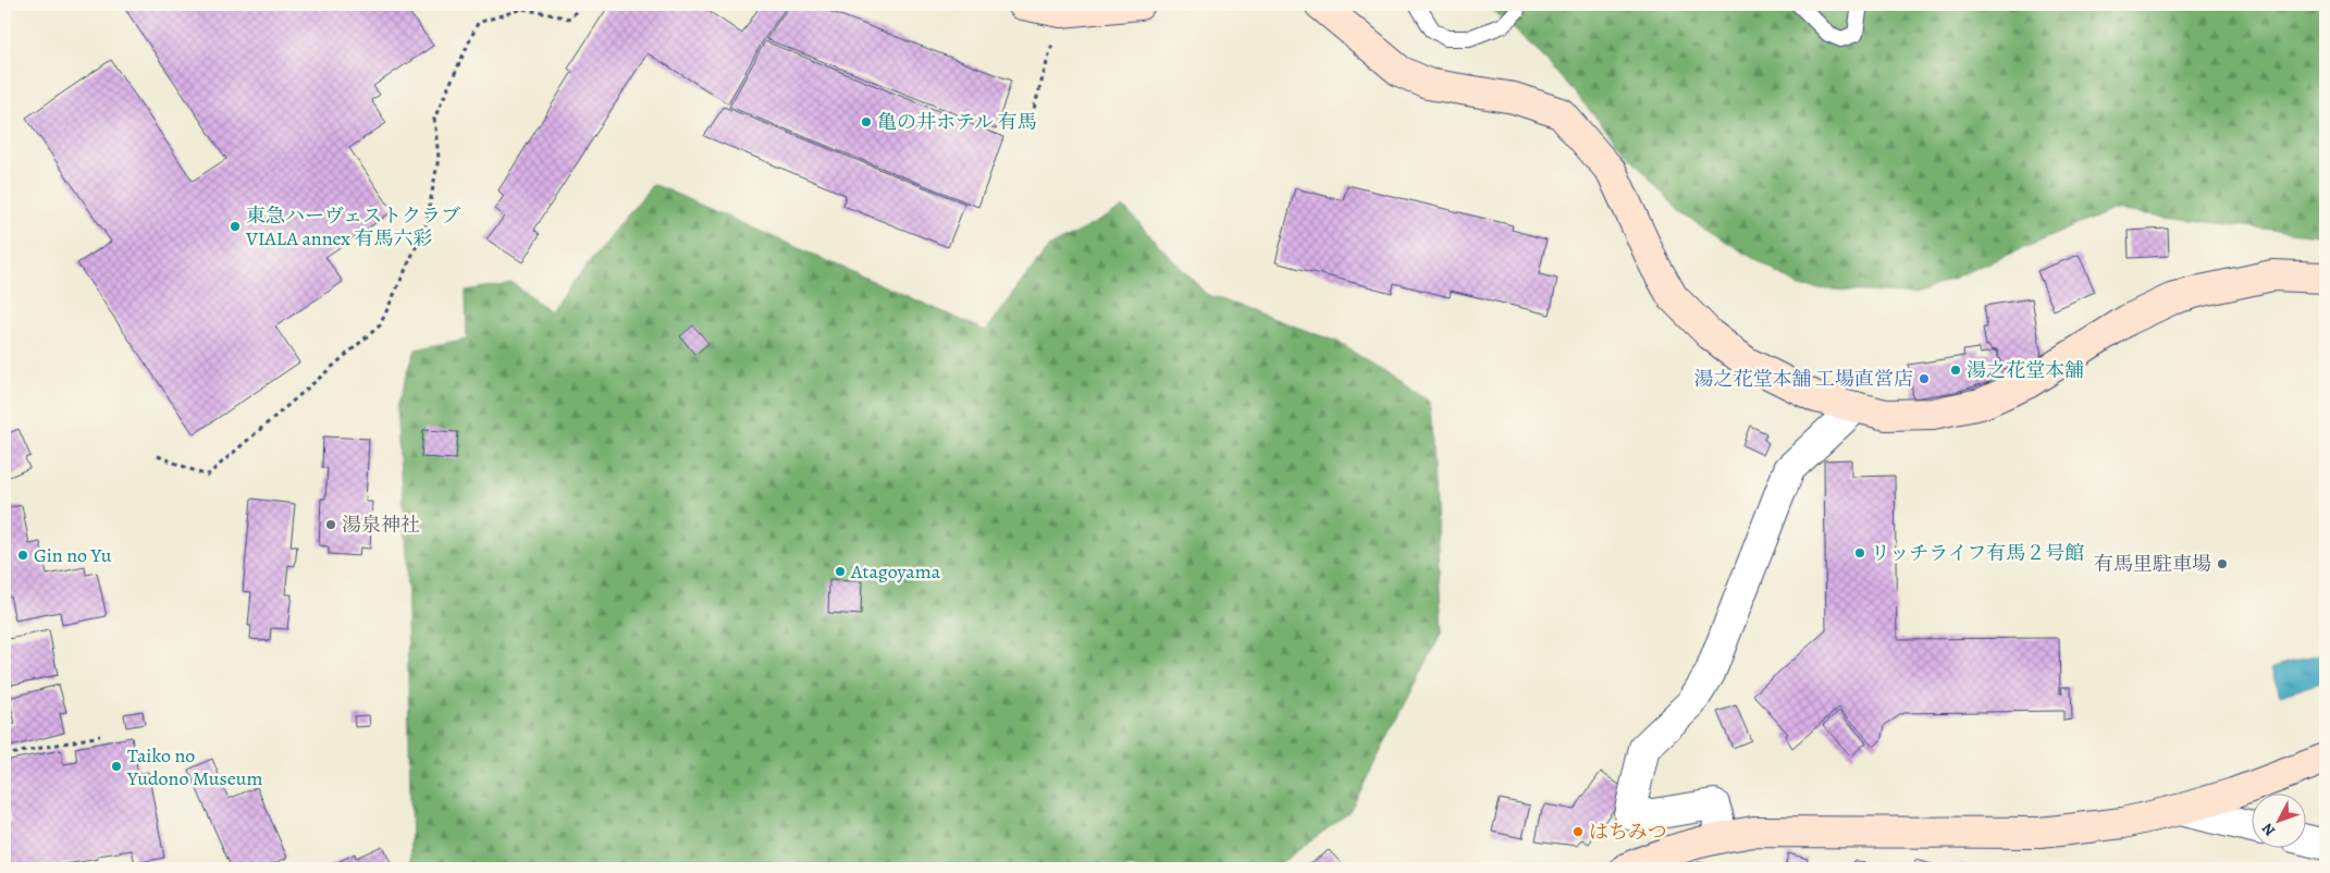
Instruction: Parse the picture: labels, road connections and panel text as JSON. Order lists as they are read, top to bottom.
{
  "places": [
    "亀の井ホテル 有馬",
    "東急ハーヴェストクラブ VIALA annex 有馬六彩",
    "湯之花堂本舗",
    "湯之花堂本舗 工場直営店",
    "湯泉神社",
    "リッチライフ有馬２号館",
    "Gin no Yu",
    "有馬里駐車場",
    "Atagoyama",
    "Taiko no Yudono Museum",
    "はちみつ"
  ],
  "north": "bottom left"
}
